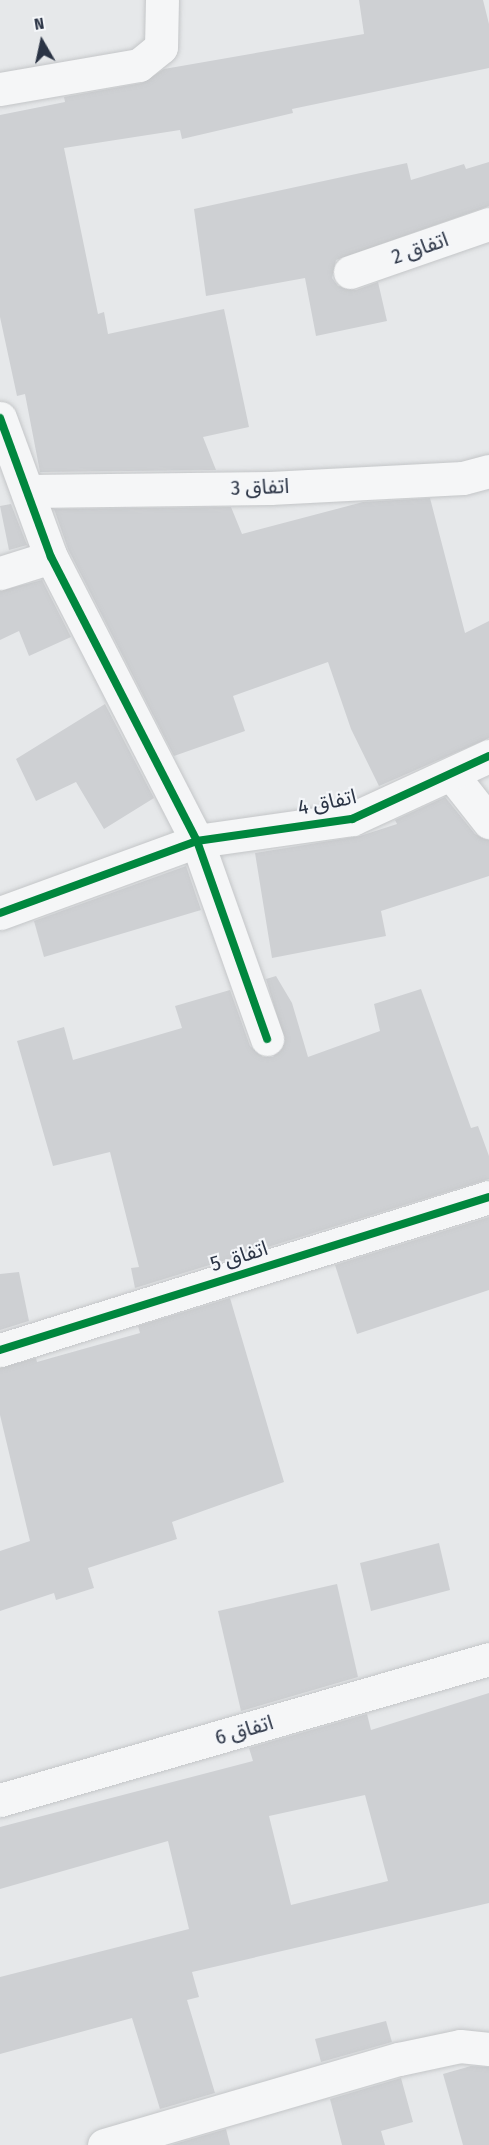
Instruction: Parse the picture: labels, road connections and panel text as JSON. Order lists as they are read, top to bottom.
{
  "streets": {
    "street": [
      "اتفاق 2",
      "اتفاق 3",
      "اتفاق 4",
      "اتفاق 5",
      "اتفاق 6"
    ]
  },
  "north": "top"
}
